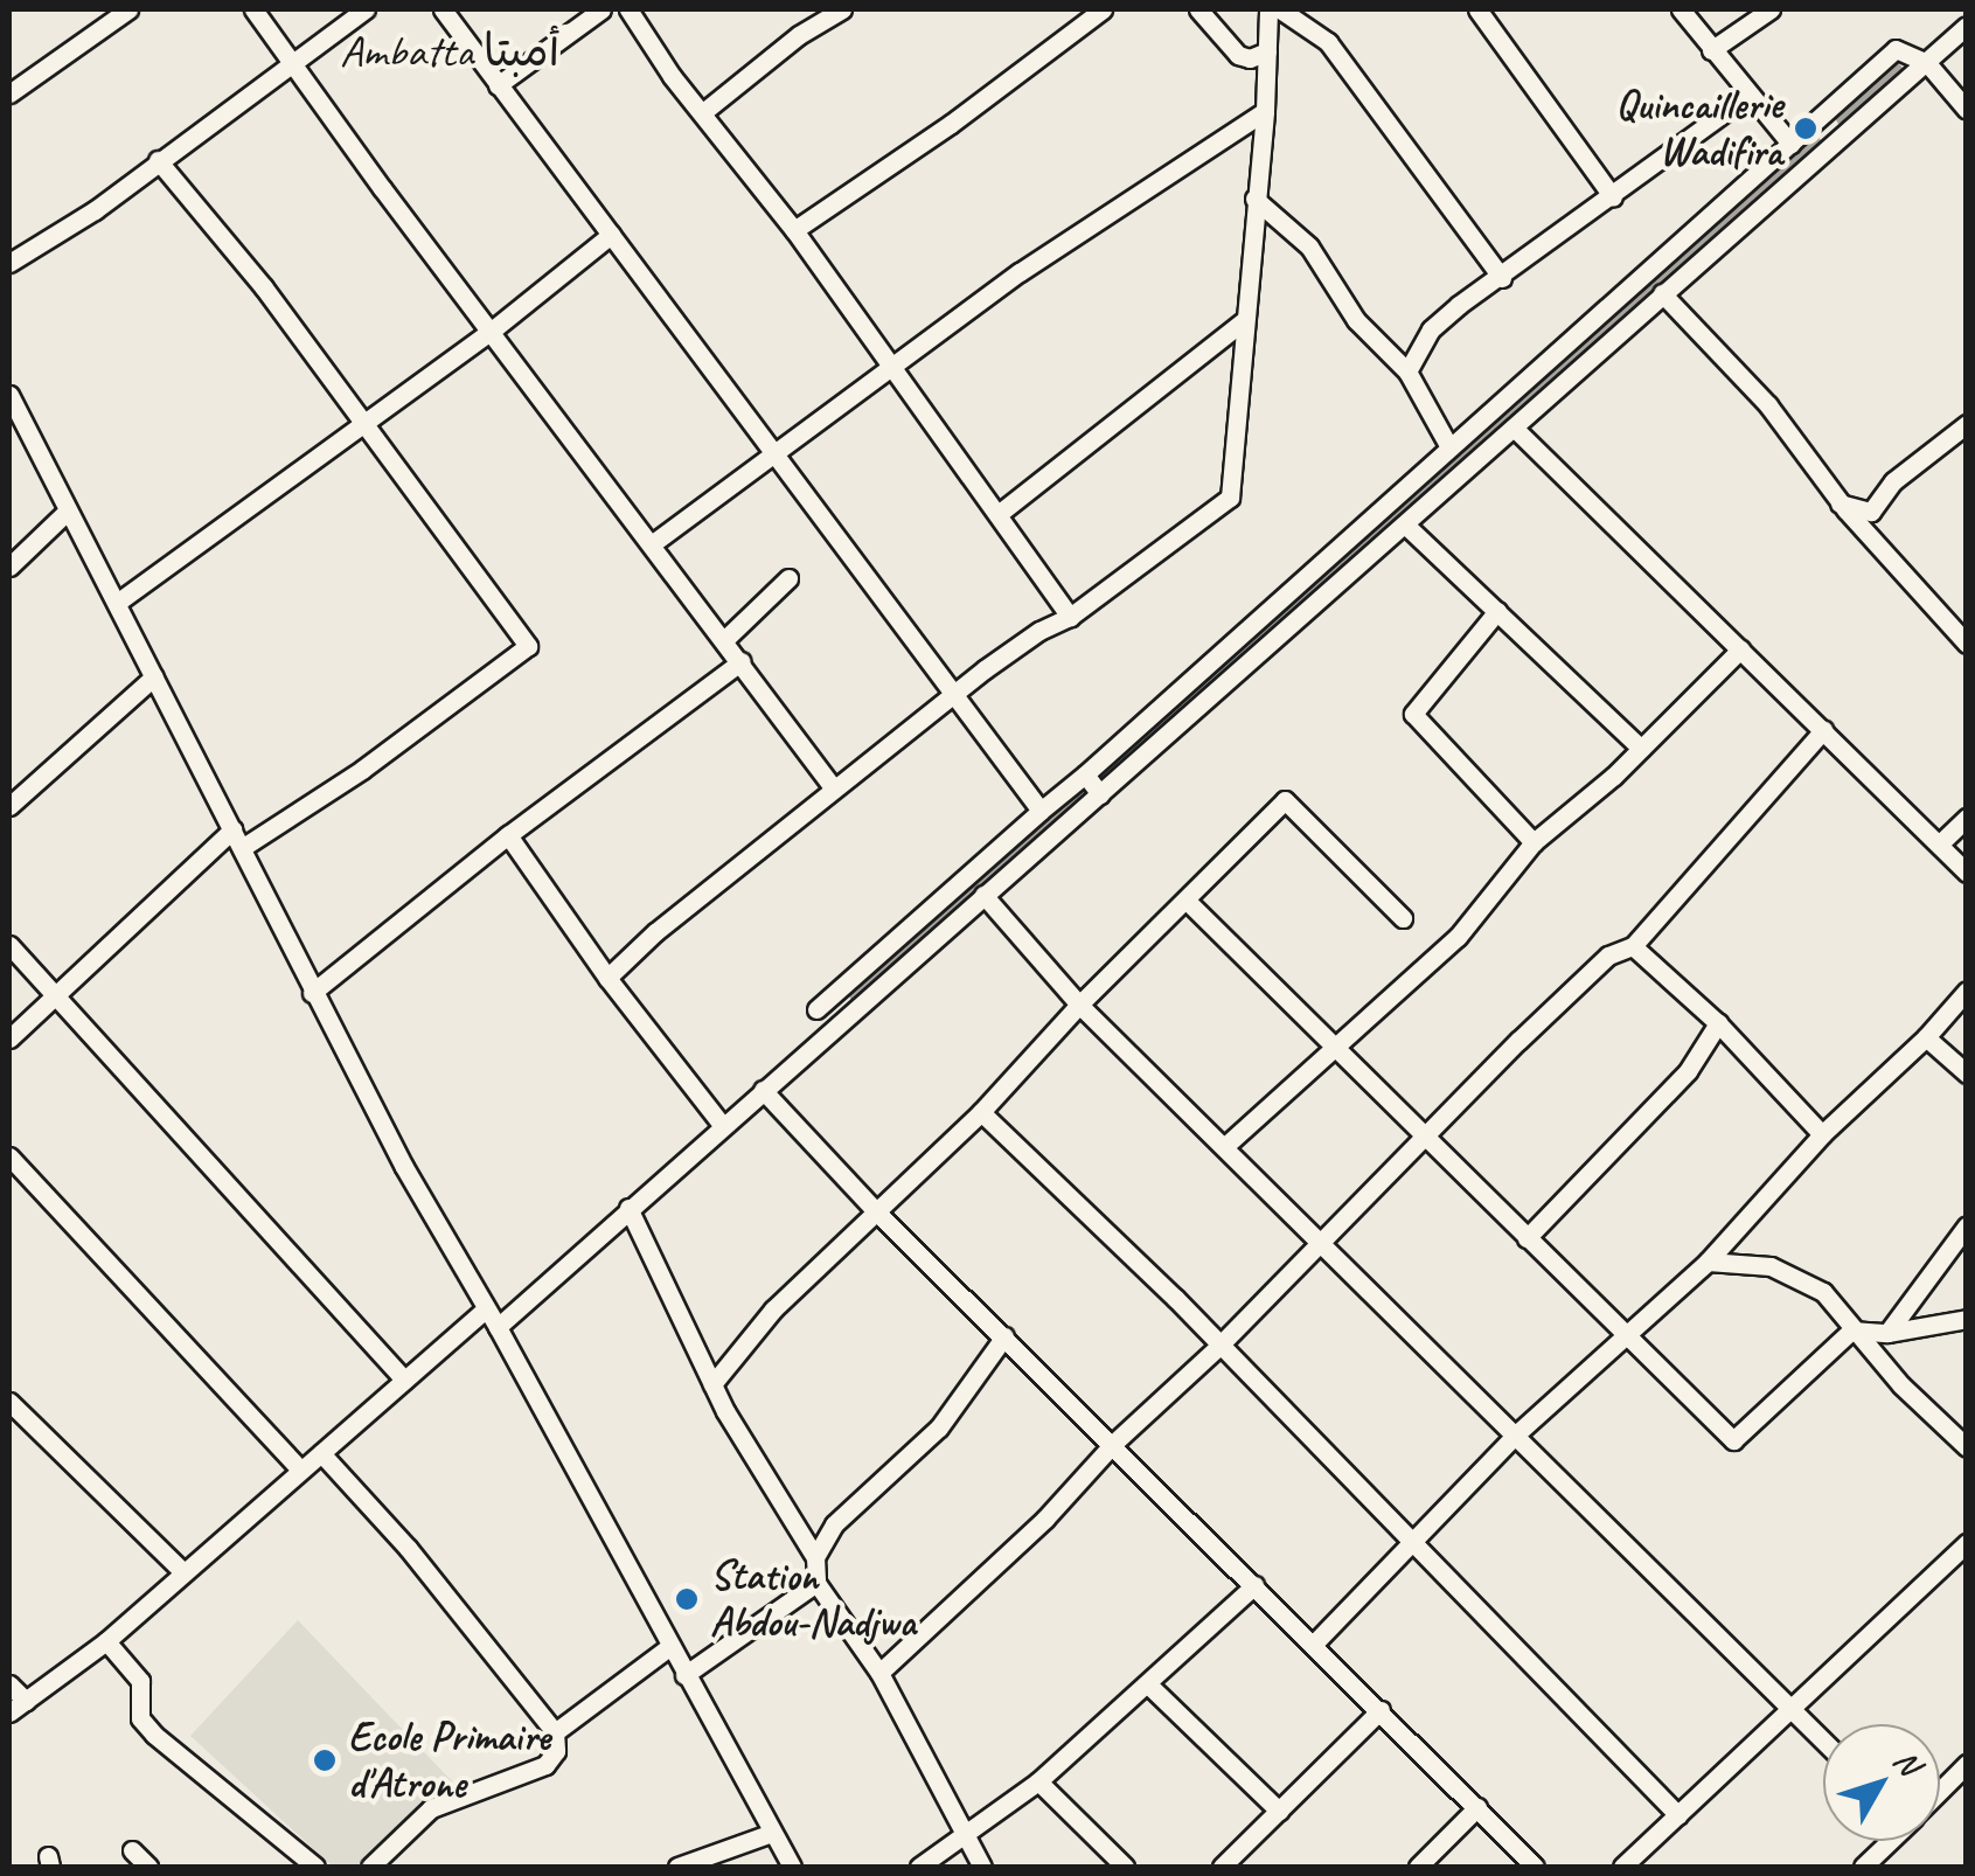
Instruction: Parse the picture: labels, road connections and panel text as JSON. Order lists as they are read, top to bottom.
{
  "districts": ["Ambatta أمبتا"],
  "places": ["Quincaillerie Wadifira", "Station Abdou-Nadjwa", "Ecole Primaire d'Atrone"],
  "north": "top right"
}
